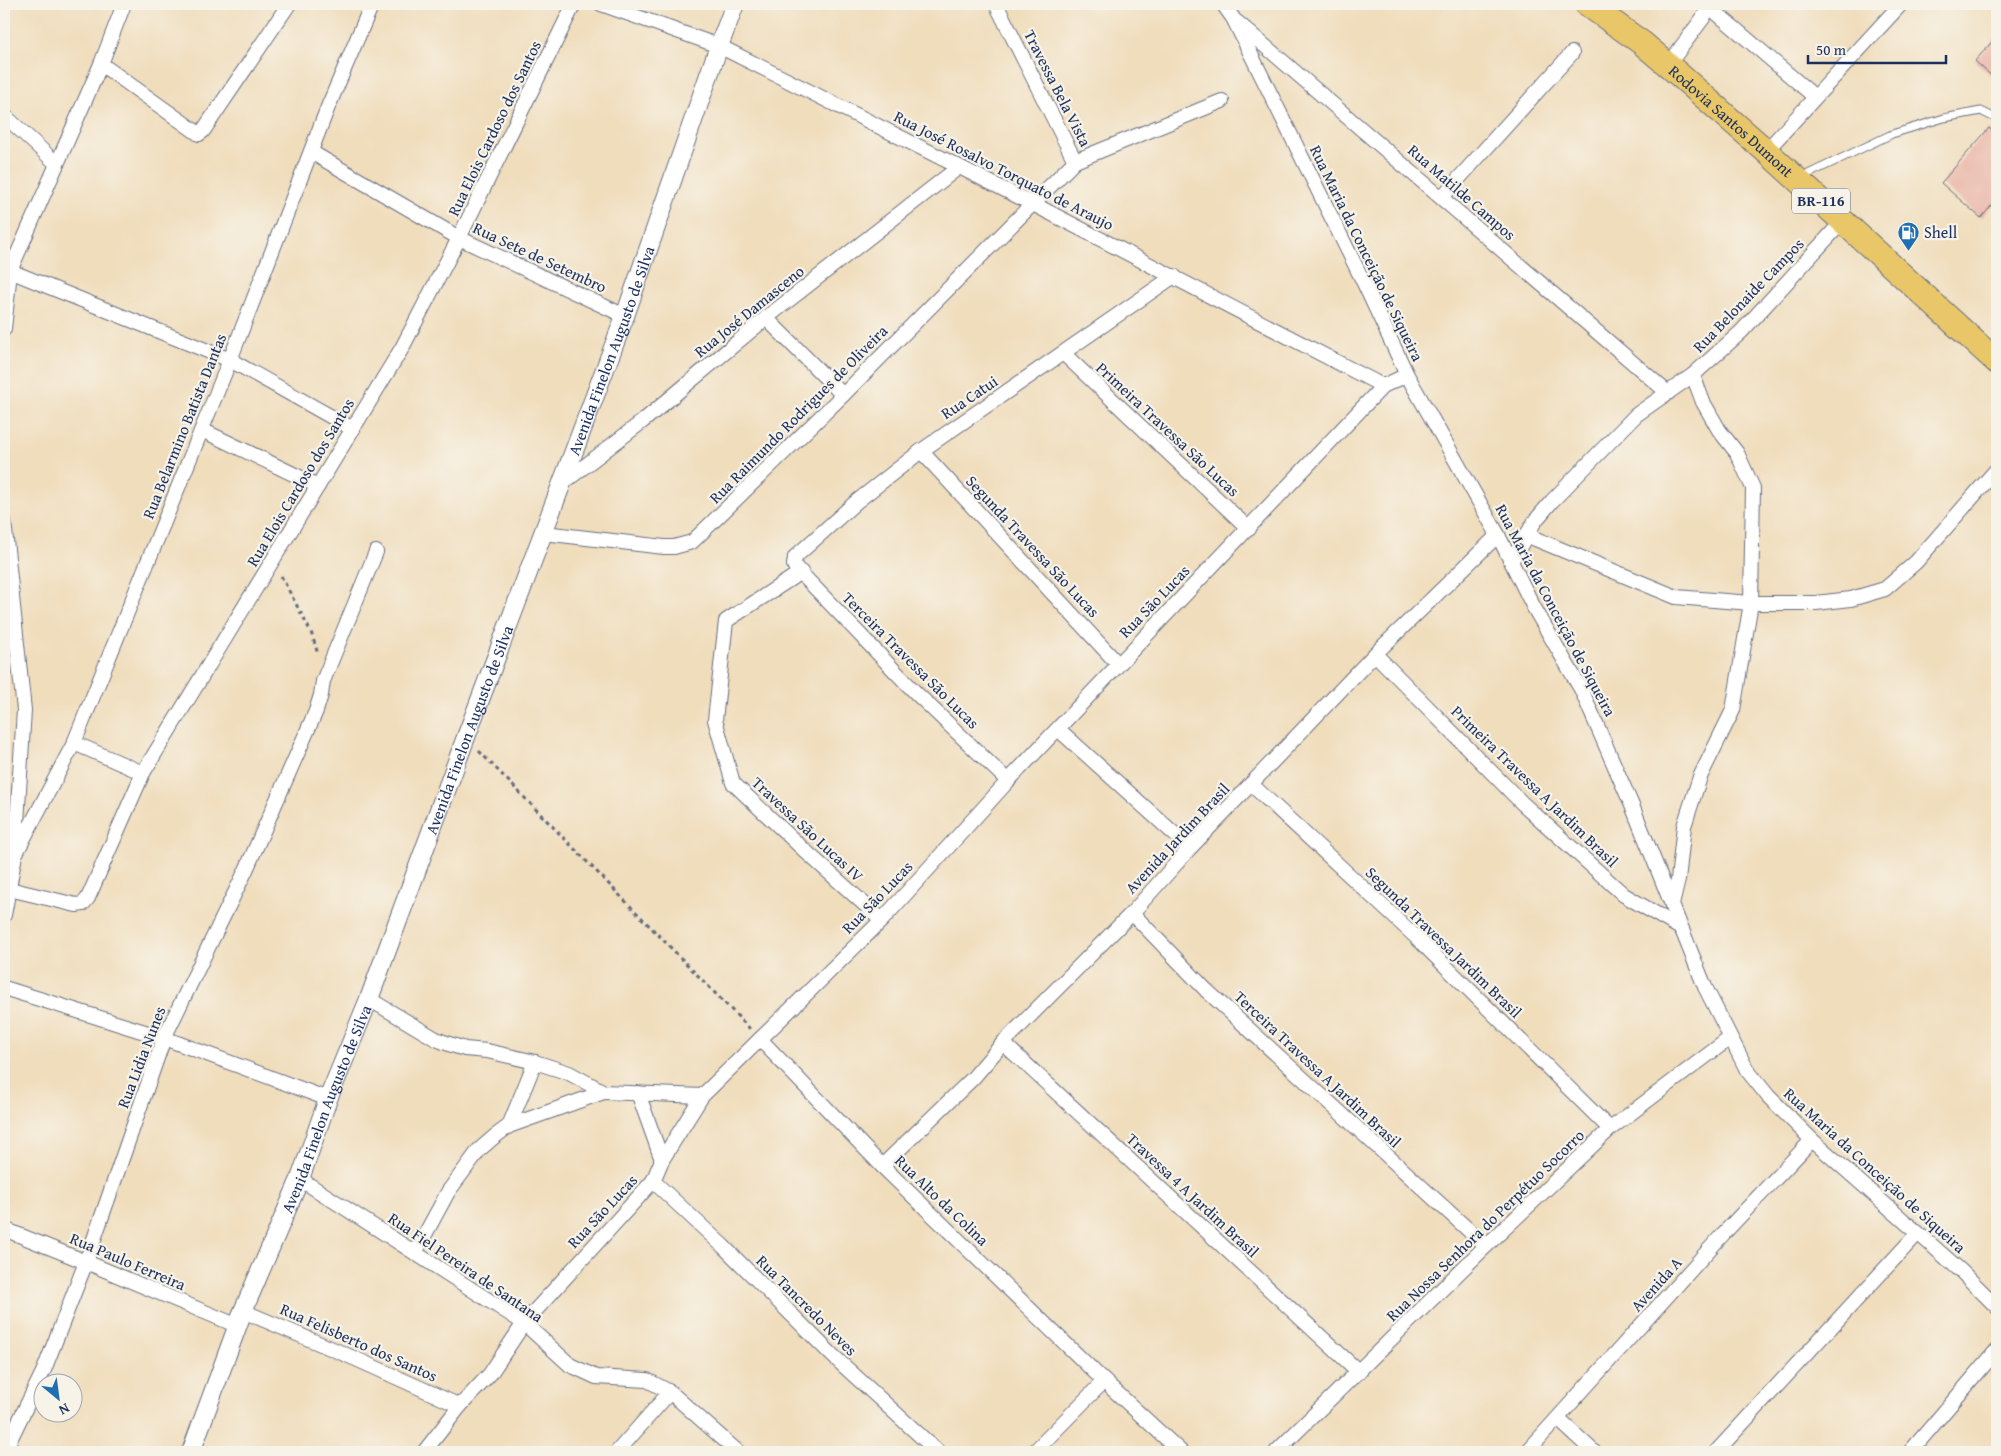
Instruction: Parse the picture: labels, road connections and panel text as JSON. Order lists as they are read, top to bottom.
{
  "streets": {
    "highway": ["Rodovia Santos Dumont", "BR-116"],
    "street": [
      "Travessa Bela Vista",
      "Rua Elois Cardoso dos Santos",
      "Rua José Rosalvo Torquato de Araujo",
      "Rua Matilde Campos",
      "Rua Maria da Conceição de Siqueira",
      "Rua Sete de Setembro",
      "Rua Belonaide Campos",
      "Rua José Damasceno",
      "Avenida Finelon Augusto de Silva",
      "Rua Catui",
      "Rua Raimundo Rodrigues de Oliveira",
      "Rua Belarmino Batista Dantas",
      "Primeira Travessa São Lucas",
      "Segunda Travessa São Lucas",
      "Rua São Lucas",
      "Terceira Travessa São Lucas",
      "Primeira Travessa A Jardim Brasil",
      "Travessa São Lucas IV",
      "Avenida Jardim Brasil",
      "Segunda Travessa Jardim Brasil",
      "Rua Lidia Nunes",
      "Terceira Travessa A Jardim Brasil",
      "Travessa 4 A Jardim Brasil",
      "Rua Alto da Colina",
      "Rua Nossa Senhora do Perpétuo Socorro",
      "Rua Paulo Ferreira",
      "Rua Fiel Pereira de Santana",
      "Avenida A",
      "Rua Tancredo Neves",
      "Rua Felisberto dos Santos"
    ]
  },
  "crossings": [
    ["Travessa Bela Vista", "Rua Raimundo Rodrigues de Oliveira"],
    ["Rodovia Santos Dumont", "Rua Belonaide Campos"],
    ["Rua Elois Cardoso dos Santos", "Rua Sete de Setembro"],
    ["Rua José Rosalvo Torquato de Araujo", "Rua José Damasceno"],
    ["Rua José Rosalvo Torquato de Araujo", "Avenida Finelon Augusto de Silva"],
    ["Rua José Rosalvo Torquato de Araujo", "Rua Catui"],
    ["Rua José Rosalvo Torquato de Araujo", "Rua Raimundo Rodrigues de Oliveira"],
    ["Rua José Rosalvo Torquato de Araujo", "Rua São Lucas"],
    ["Rua Matilde Campos", "Rua Maria da Conceição de Siqueira"],
    ["Rua Matilde Campos", "Rua Belonaide Campos"],
    ["Rua Maria da Conceição de Siqueira", "Rua Belonaide Campos"],
    ["Rua Maria da Conceição de Siqueira", "Primeira Travessa A Jardim Brasil"],
    ["Rua Maria da Conceição de Siqueira", "Avenida Jardim Brasil"],
    ["Rua Maria da Conceição de Siqueira", "Rua Nossa Senhora do Perpétuo Socorro"],
    ["Rua Maria da Conceição de Siqueira", "Avenida A"],
    ["Rua Sete de Setembro", "Avenida Finelon Augusto de Silva"],
    ["Rua Sete de Setembro", "Rua Belarmino Batista Dantas"],
    ["Rua José Damasceno", "Avenida Finelon Augusto de Silva"],
    ["Avenida Finelon Augusto de Silva", "Rua Raimundo Rodrigues de Oliveira"],
    ["Avenida Finelon Augusto de Silva", "Rua Paulo Ferreira"],
    ["Avenida Finelon Augusto de Silva", "Rua Fiel Pereira de Santana"],
    ["Avenida Finelon Augusto de Silva", "Rua Felisberto dos Santos"],
    ["Rua Catui", "Primeira Travessa São Lucas"],
    ["Rua Catui", "Segunda Travessa São Lucas"],
    ["Rua Catui", "Terceira Travessa São Lucas"],
    ["Rua Catui", "Travessa São Lucas IV"],
    ["Primeira Travessa São Lucas", "Rua São Lucas"],
    ["Segunda Travessa São Lucas", "Rua São Lucas"],
    ["Rua São Lucas", "Terceira Travessa São Lucas"],
    ["Rua São Lucas", "Travessa São Lucas IV"],
    ["Rua São Lucas", "Rua Alto da Colina"],
    ["Rua São Lucas", "Rua Fiel Pereira de Santana"],
    ["Rua São Lucas", "Rua Tancredo Neves"],
    ["Rua São Lucas", "Rua Felisberto dos Santos"],
    ["Primeira Travessa A Jardim Brasil", "Avenida Jardim Brasil"],
    ["Avenida Jardim Brasil", "Segunda Travessa Jardim Brasil"],
    ["Avenida Jardim Brasil", "Terceira Travessa A Jardim Brasil"],
    ["Avenida Jardim Brasil", "Travessa 4 A Jardim Brasil"],
    ["Avenida Jardim Brasil", "Rua Alto da Colina"],
    ["Segunda Travessa Jardim Brasil", "Rua Nossa Senhora do Perpétuo Socorro"],
    ["Rua Lidia Nunes", "Rua Paulo Ferreira"],
    ["Terceira Travessa A Jardim Brasil", "Rua Nossa Senhora do Perpétuo Socorro"],
    ["Travessa 4 A Jardim Brasil", "Rua Nossa Senhora do Perpétuo Socorro"],
    ["Rua Paulo Ferreira", "Rua Felisberto dos Santos"]
  ],
  "places": {
    "fuel station": ["Shell"]
  },
  "scale_bar": "50 m",
  "north": "bottom right"
}
